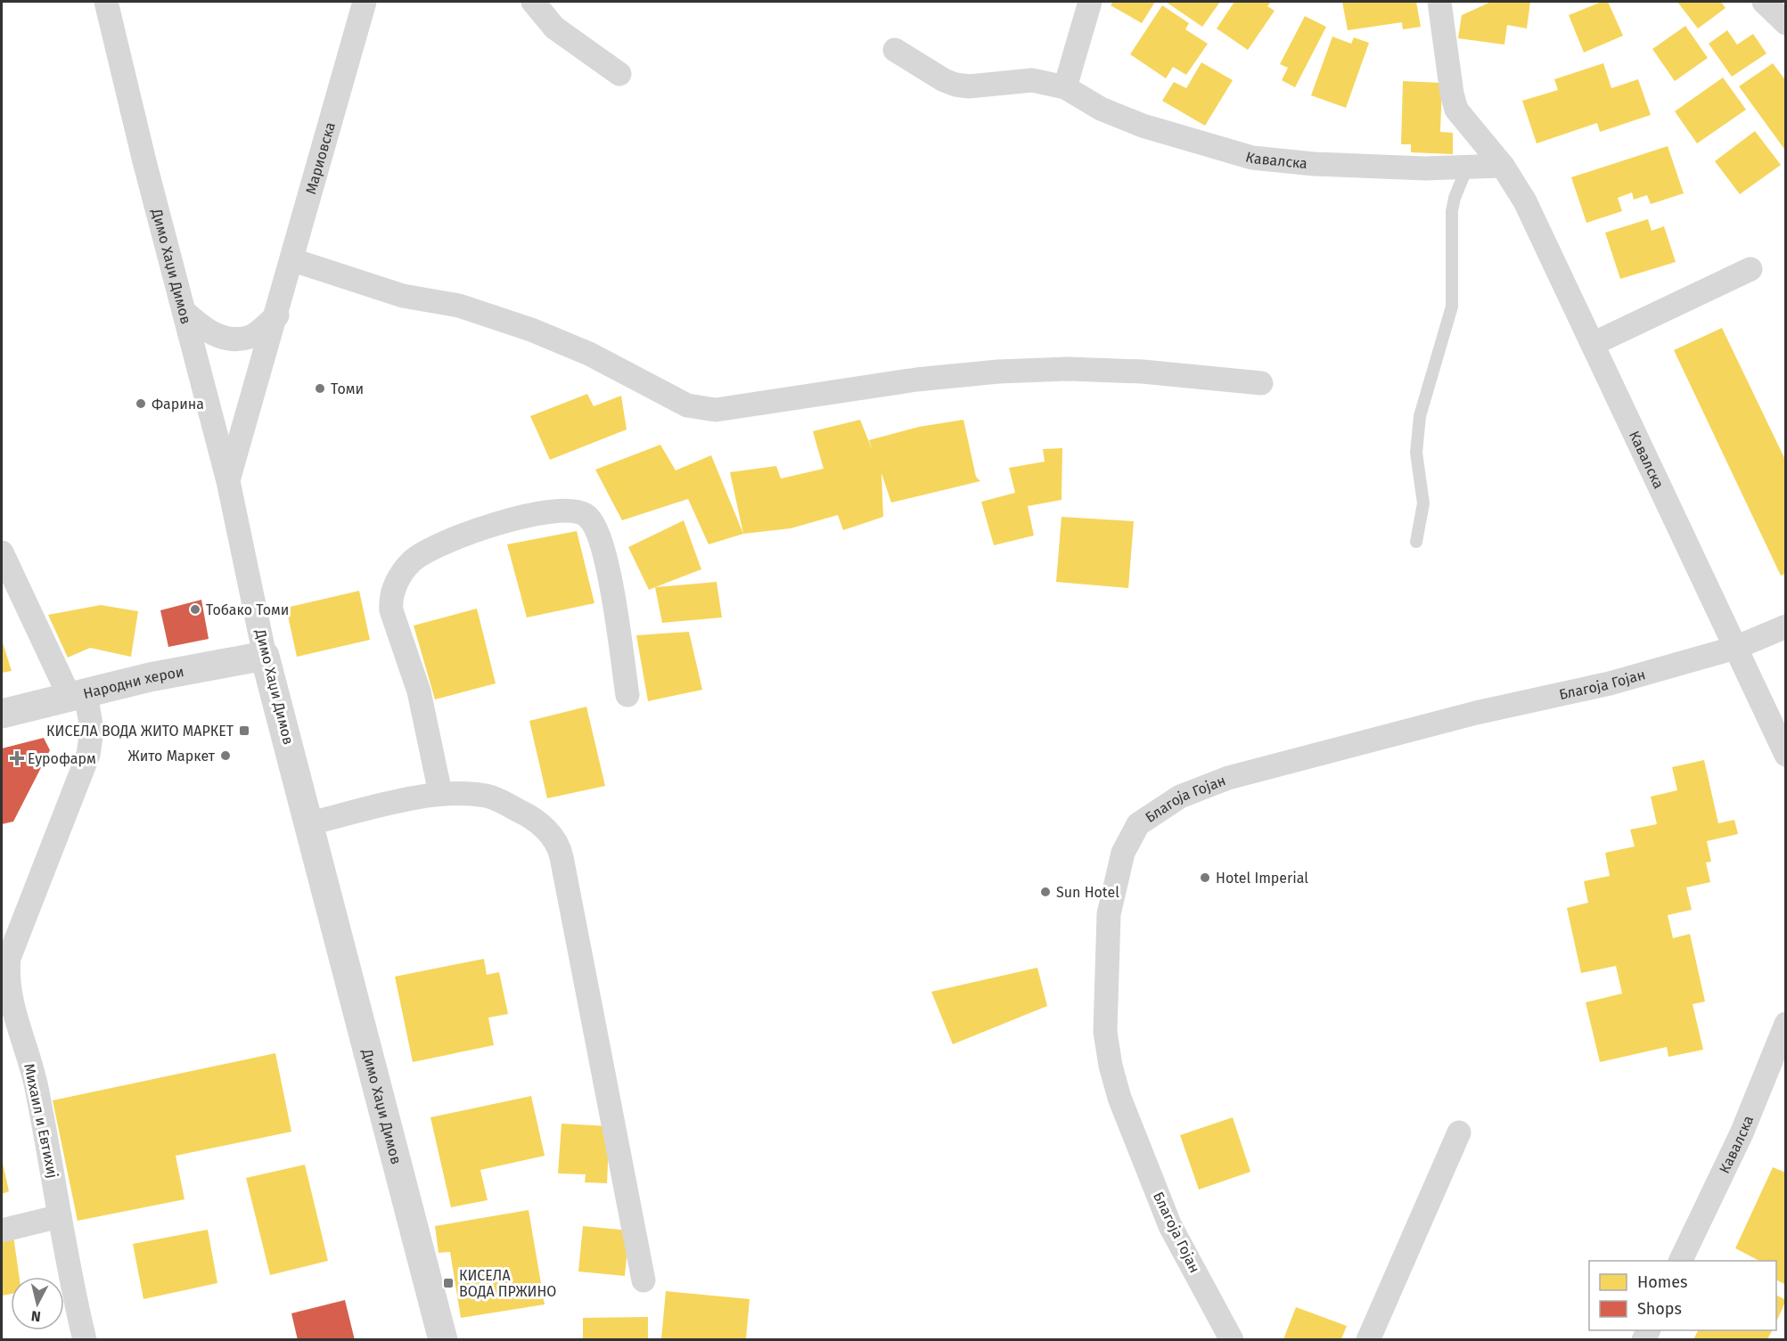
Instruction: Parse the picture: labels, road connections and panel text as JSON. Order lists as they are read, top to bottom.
{
  "streets": {
    "street": [
      "Мариовска",
      "Кавалска",
      "Димо Хаџи Димов",
      "Народни херои",
      "Благоја Гојан",
      "Михаил и Евтихиј"
    ]
  },
  "crossings": [
    ["Мариовска", "Димо Хаџи Димов"],
    ["Кавалска", "Благоја Гојан"],
    ["Димо Хаџи Димов", "Народни херои"],
    ["Народни херои", "Михаил и Евтихиј"]
  ],
  "places": {
    "other": [
      "Томи",
      "Фарина",
      "Тобако Томи",
      "Жито Маркет",
      "Hotel Imperial",
      "Sun Hotel"
    ],
    "transit": ["КИСЕЛА ВОДА ЖИТО МАРКЕТ", "КИСЕЛА ВОДА ПРЖИНО"],
    "health": ["Еурофарм"]
  },
  "legend": ["Homes", "Shops"],
  "north": "bottom"
}
